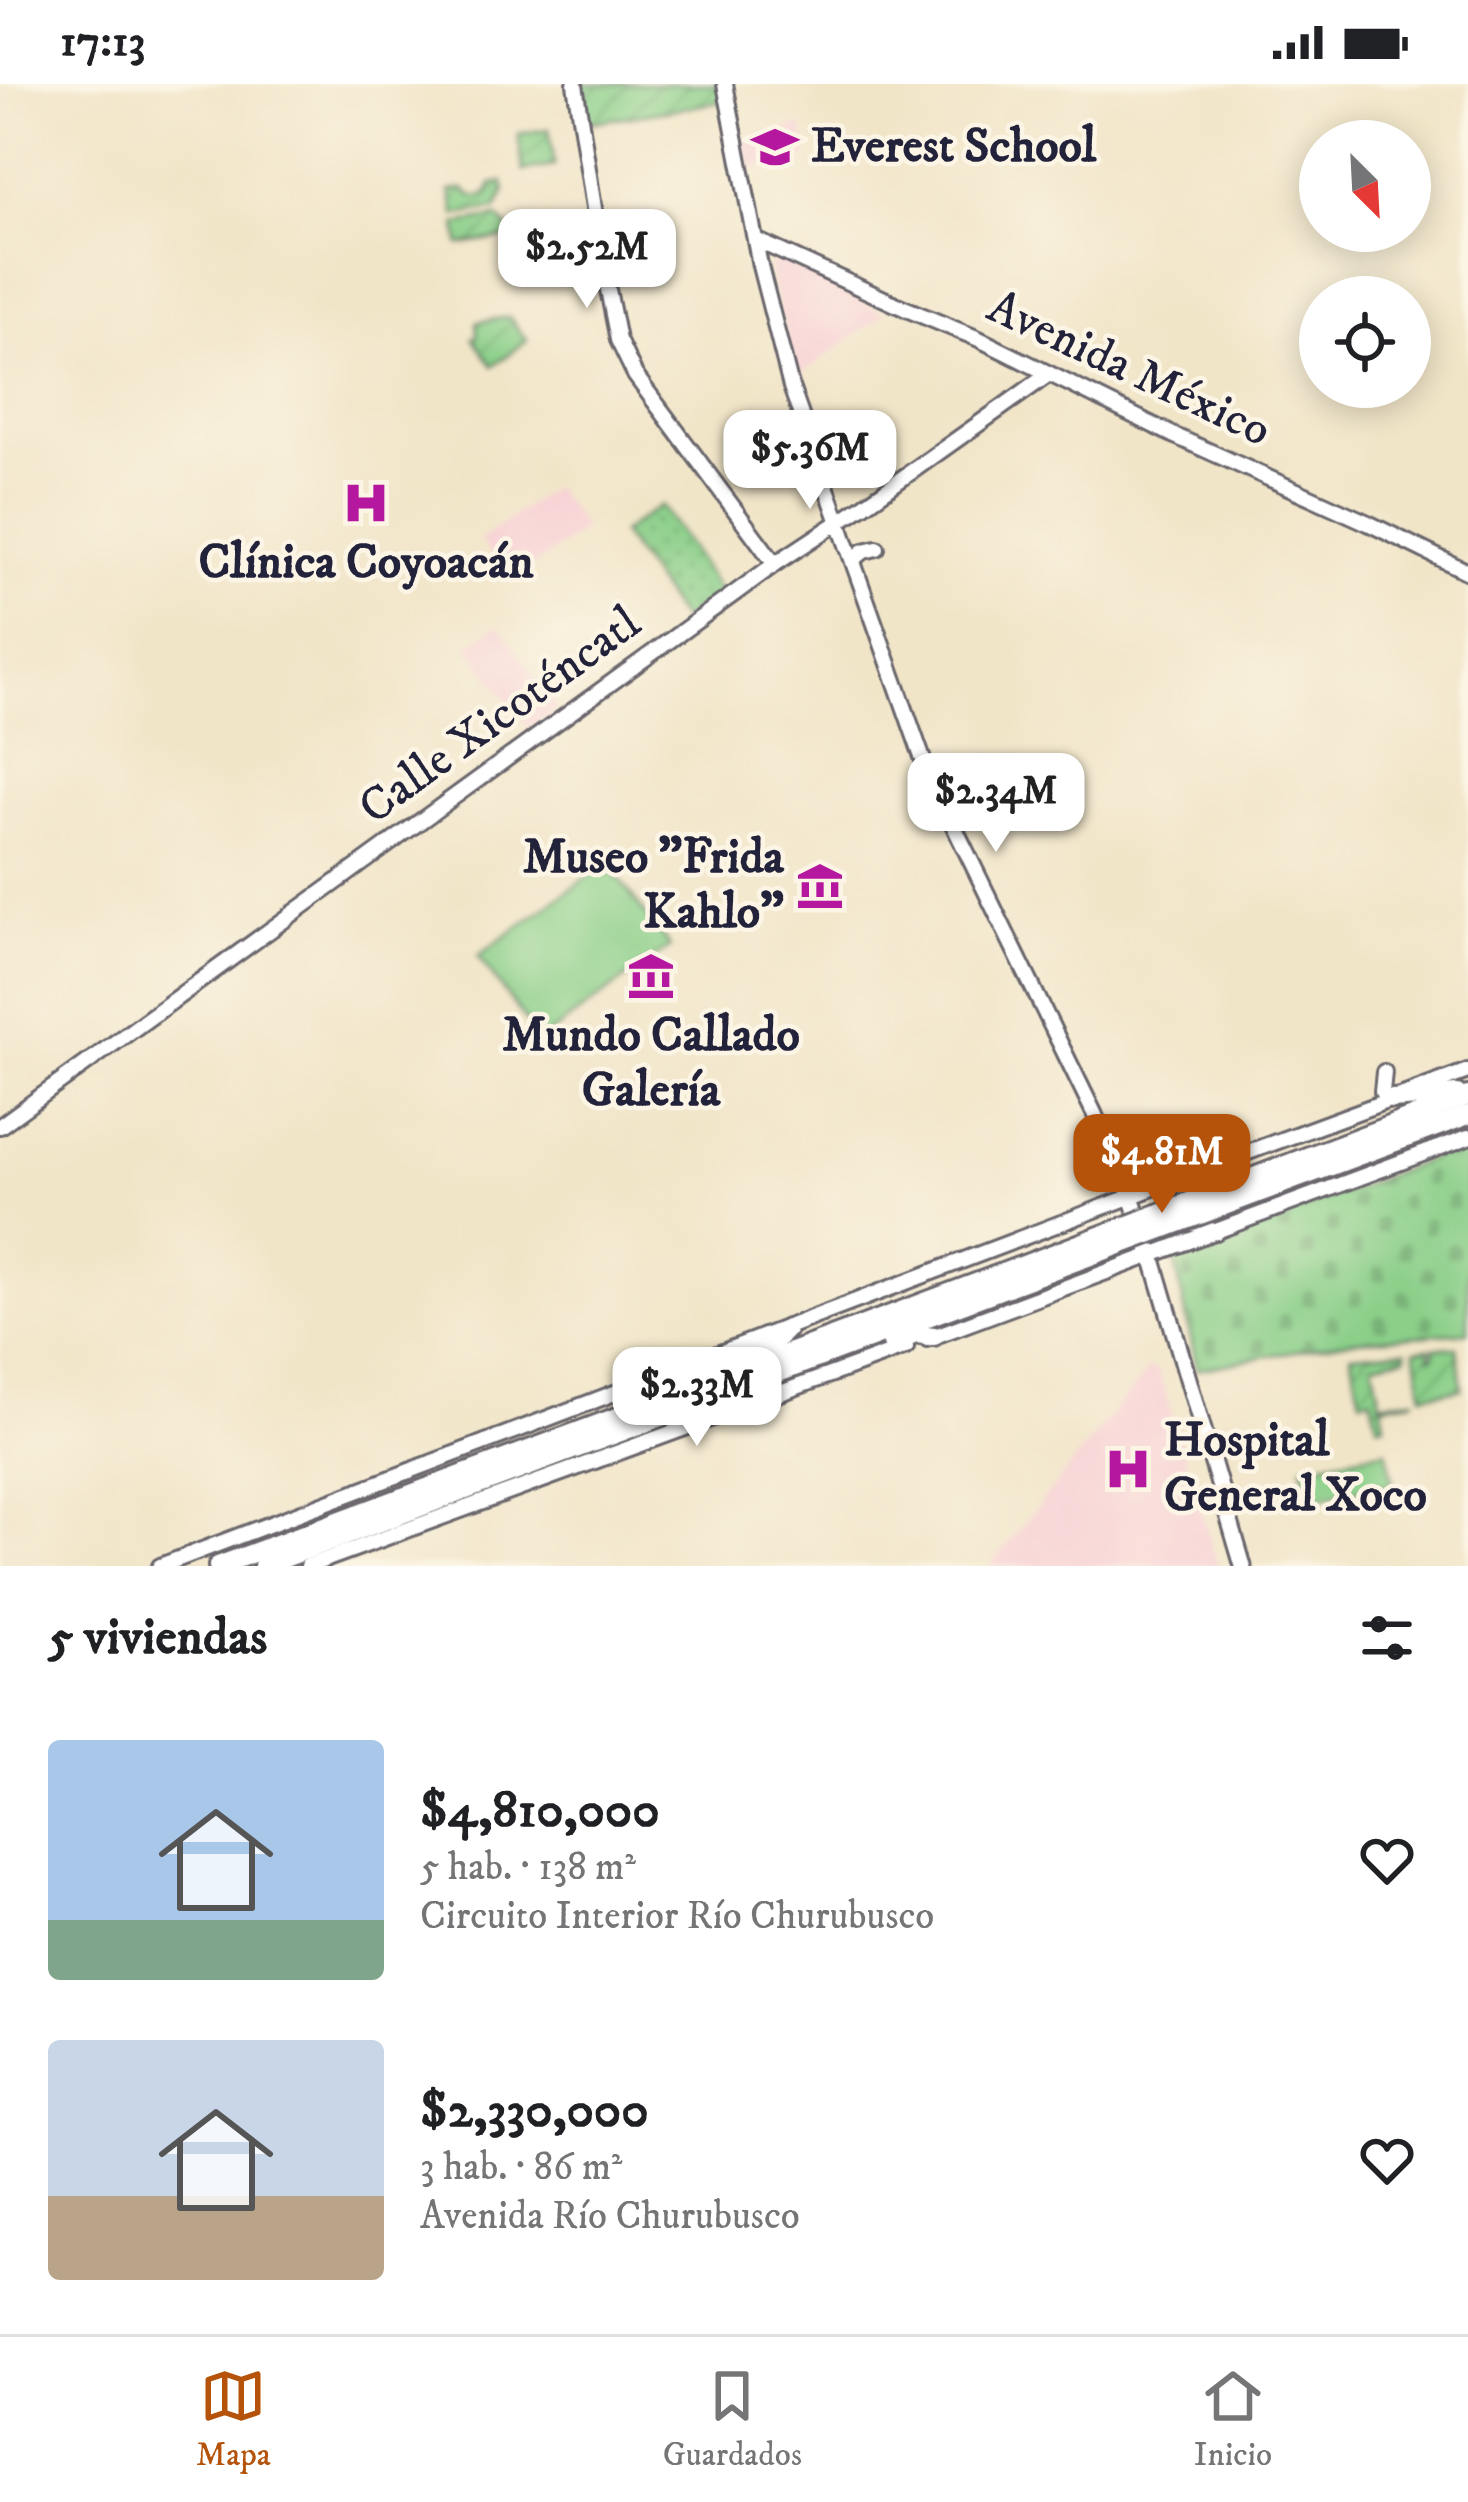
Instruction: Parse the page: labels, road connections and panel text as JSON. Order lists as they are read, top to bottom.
{
  "streets": {
    "street": ["Avenida México", "Calle Xicoténcatl"]
  },
  "crossings": [
    ["Avenida México", "Calle Xicoténcatl"]
  ],
  "places": {
    "school or university": ["Everest School"],
    "hospital": ["Clínica Coyoacán", "Hospital General Xoco"],
    "museum": ["Museo \"Frida Kahlo\"", "Mundo Callado Galería"]
  },
  "north": "bottom right",
  "page": {
    "status": "17:13",
    "price": [
      "$2.52M",
      "$5.36M",
      "$2.34M",
      "$4.81M",
      "$2.33M"
    ],
    "heading": "5 viviendas",
    "list": [
      {
        "name": "$4,810,000",
        "note": "5 hab. · 138 m² · Circuito Interior Río Churubusco"
      },
      {
        "name": "$2,330,000",
        "note": "3 hab. · 86 m² · Avenida Río Churubusco"
      }
    ],
    "tabs": ["Mapa", "Guardados", "Inicio"]
  }
}
